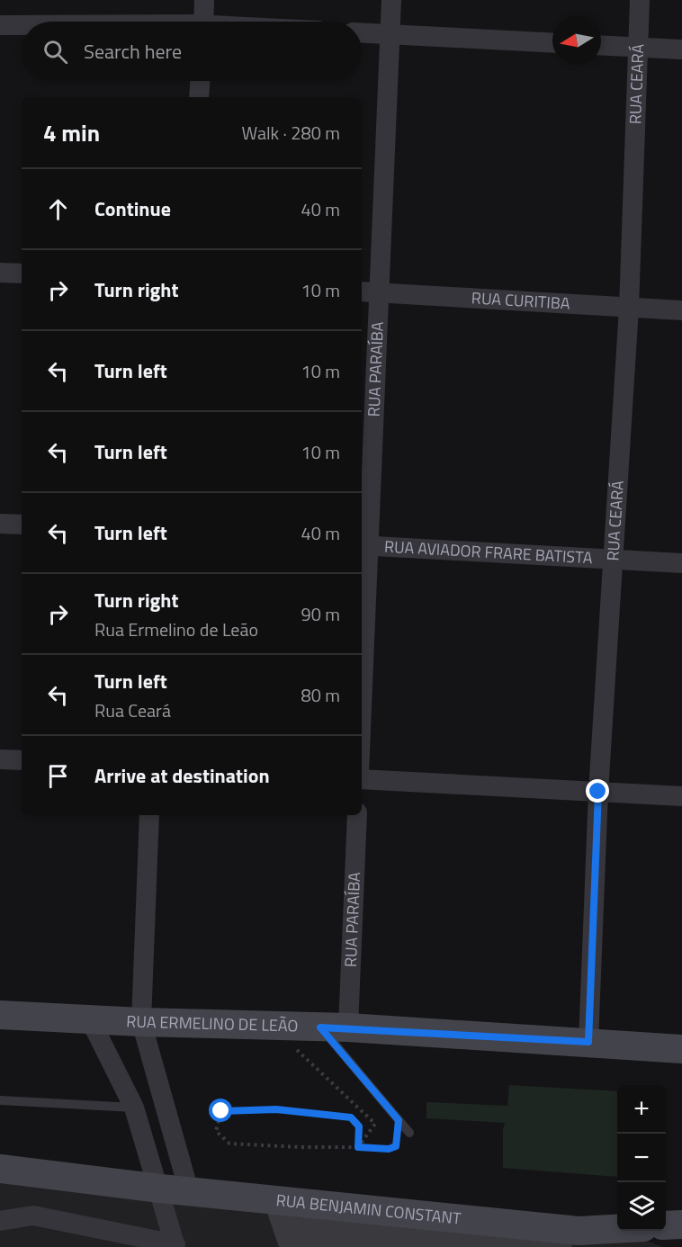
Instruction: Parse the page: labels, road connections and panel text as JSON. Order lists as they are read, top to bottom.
{
  "streets": {
    "main road": ["RUA ERMELINO DE LEÃO", "RUA BENJAMIN CONSTANT"],
    "street": [
      "RUA CEARÁ",
      "RUA CURITIBA",
      "RUA PARAÍBA",
      "RUA AVIADOR FRARE BATISTA"
    ]
  },
  "crossings": [
    ["RUA CEARÁ", "RUA CURITIBA"],
    ["RUA CEARÁ", "RUA AVIADOR FRARE BATISTA"],
    ["RUA CEARÁ", "RUA ERMELINO DE LEÃO"],
    ["RUA CURITIBA", "RUA PARAÍBA"],
    ["RUA PARAÍBA", "RUA AVIADOR FRARE BATISTA"],
    ["RUA PARAÍBA", "RUA ERMELINO DE LEÃO"]
  ],
  "north": "left",
  "page": {
    "search": "Search here",
    "heading": ["4 min", "Walk · 280 m"],
    "list": [
      ["Continue", "40 m"],
      ["Turn right", "10 m"],
      ["Turn left", "10 m"],
      ["Turn left", "10 m"],
      ["Turn left", "40 m"],
      ["Turn right", "Rua Ermelino de Leão", "90 m"],
      ["Turn left", "Rua Ceará", "80 m"],
      "Arrive at destination"
    ],
    "map_buttons": ["+", "−"]
  }
}
